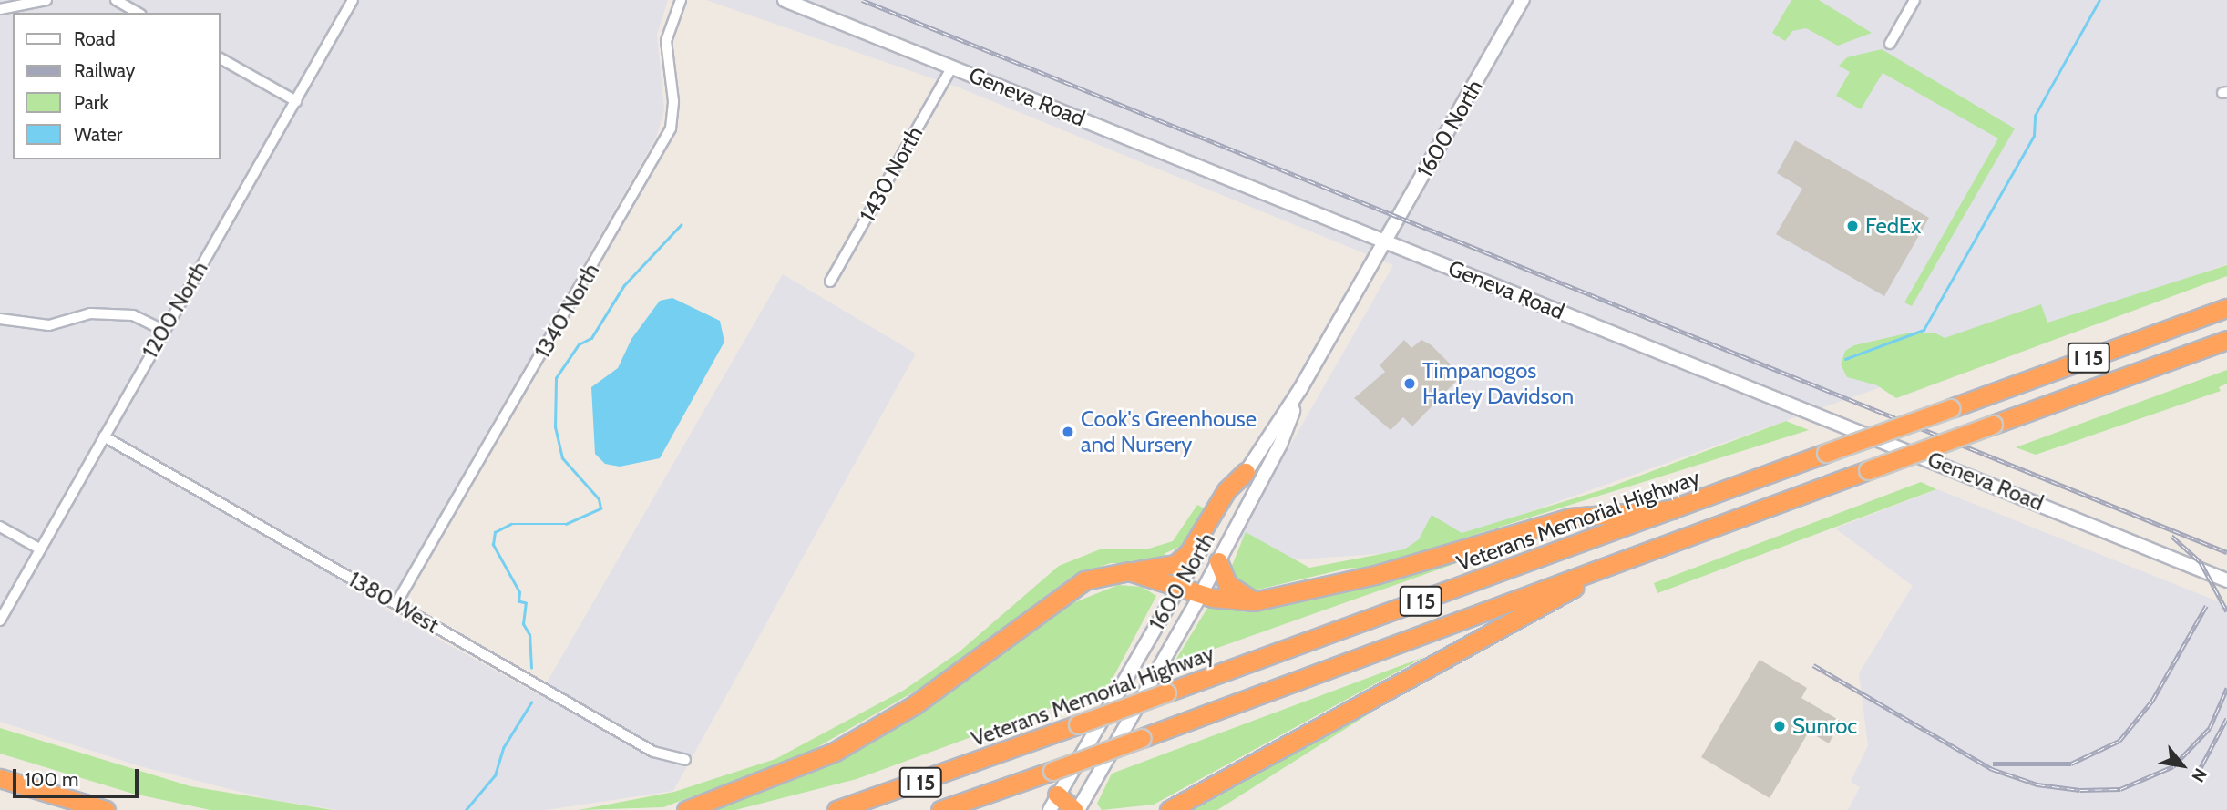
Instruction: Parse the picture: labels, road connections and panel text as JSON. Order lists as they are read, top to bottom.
{
  "streets": {
    "highway": ["I 15", "Veterans Memorial Highway"],
    "main road": ["Geneva Road", "1600 North"],
    "street": [
      "1430 North",
      "1200 North",
      "1340 North",
      "1380 West"
    ]
  },
  "crossings": [
    ["Geneva Road", "1600 North"],
    ["Geneva Road", "1430 North"],
    ["1200 North", "1380 West"],
    ["1340 North", "1380 West"]
  ],
  "places": [
    "FedEx",
    "Timpanogos Harley Davidson",
    "Cook's Greenhouse and Nursery",
    "Sunroc"
  ],
  "legend": [
    "Road",
    "Railway",
    "Park",
    "Water"
  ],
  "scale_bar": "100 m",
  "north": "bottom right"
}
